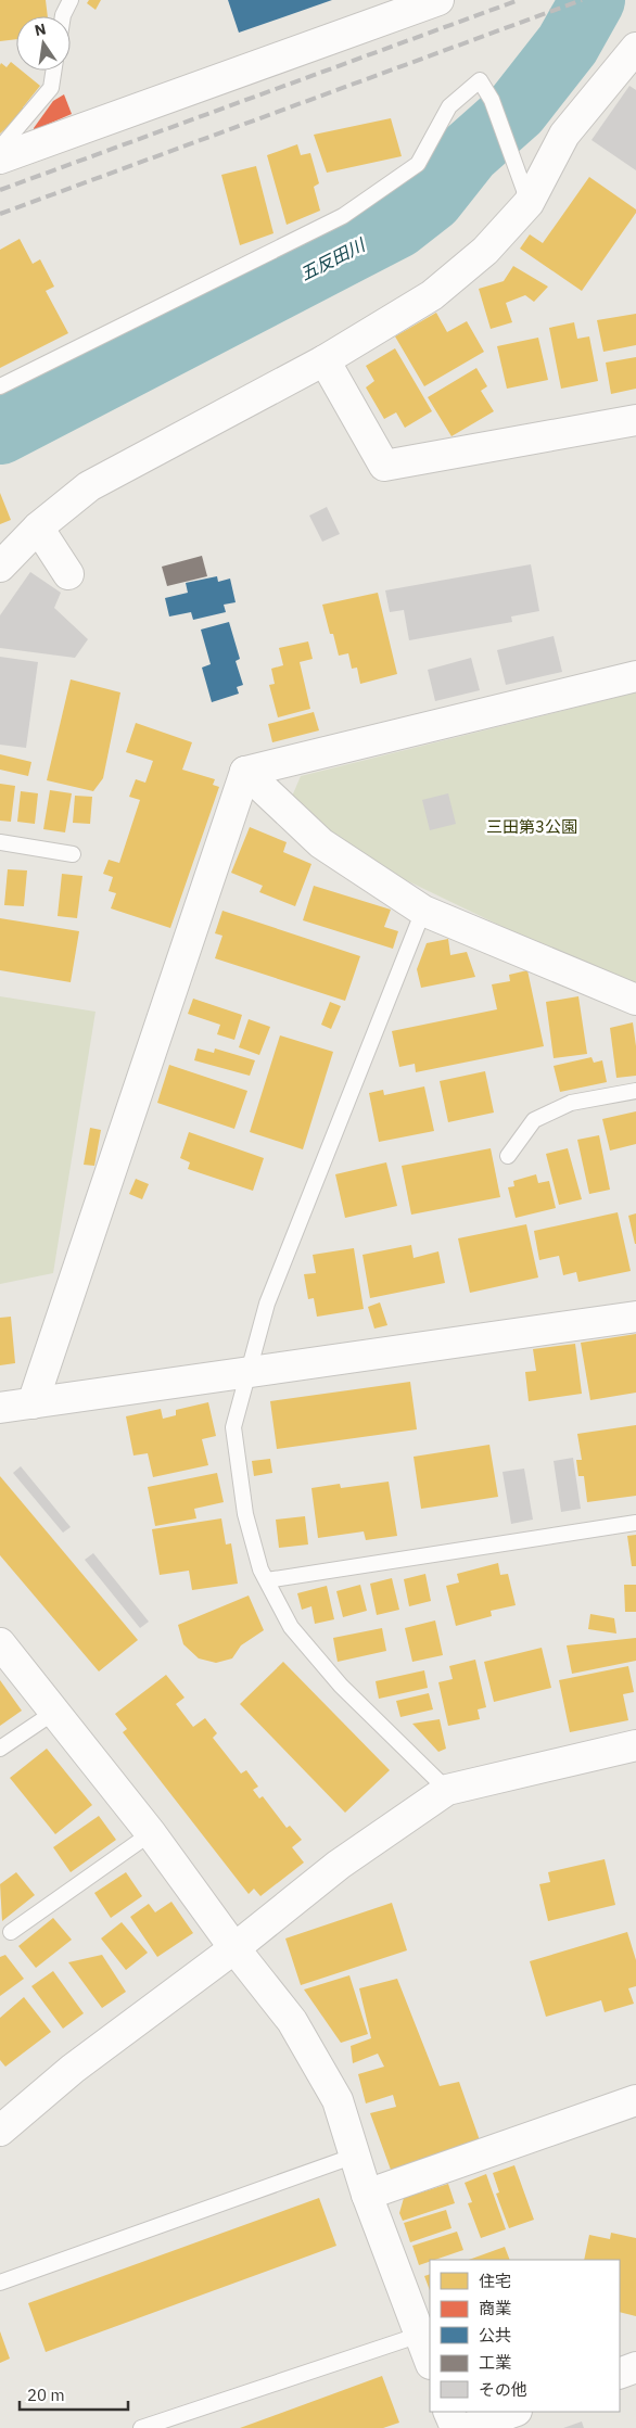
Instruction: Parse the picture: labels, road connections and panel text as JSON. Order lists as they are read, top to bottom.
{
  "water": ["五反田川"],
  "parks": ["三田第3公園"],
  "legend": [
    "住宅",
    "商業",
    "公共",
    "工業",
    "その他"
  ],
  "scale_bar": "20 m",
  "north": "top"
}
